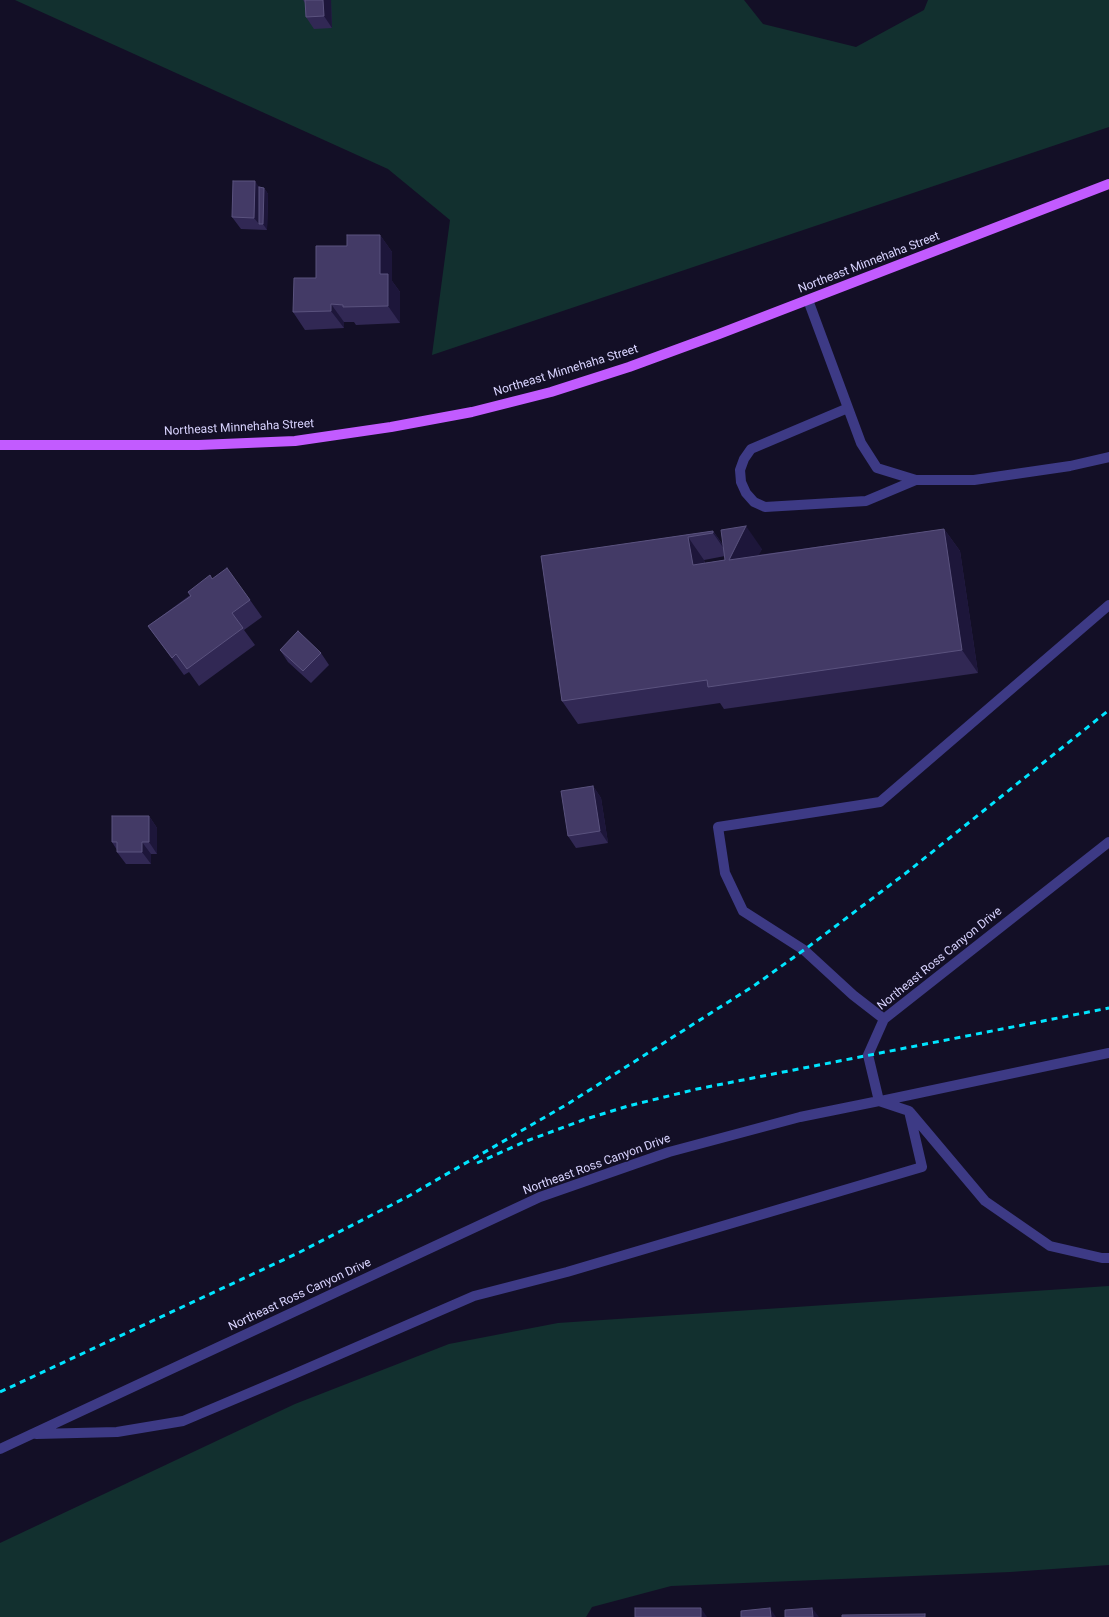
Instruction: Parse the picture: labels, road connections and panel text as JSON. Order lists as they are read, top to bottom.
{
  "streets": {
    "main road": ["Northeast Minnehaha Street"],
    "lane": ["Northeast Ross Canyon Drive"]
  }
}
